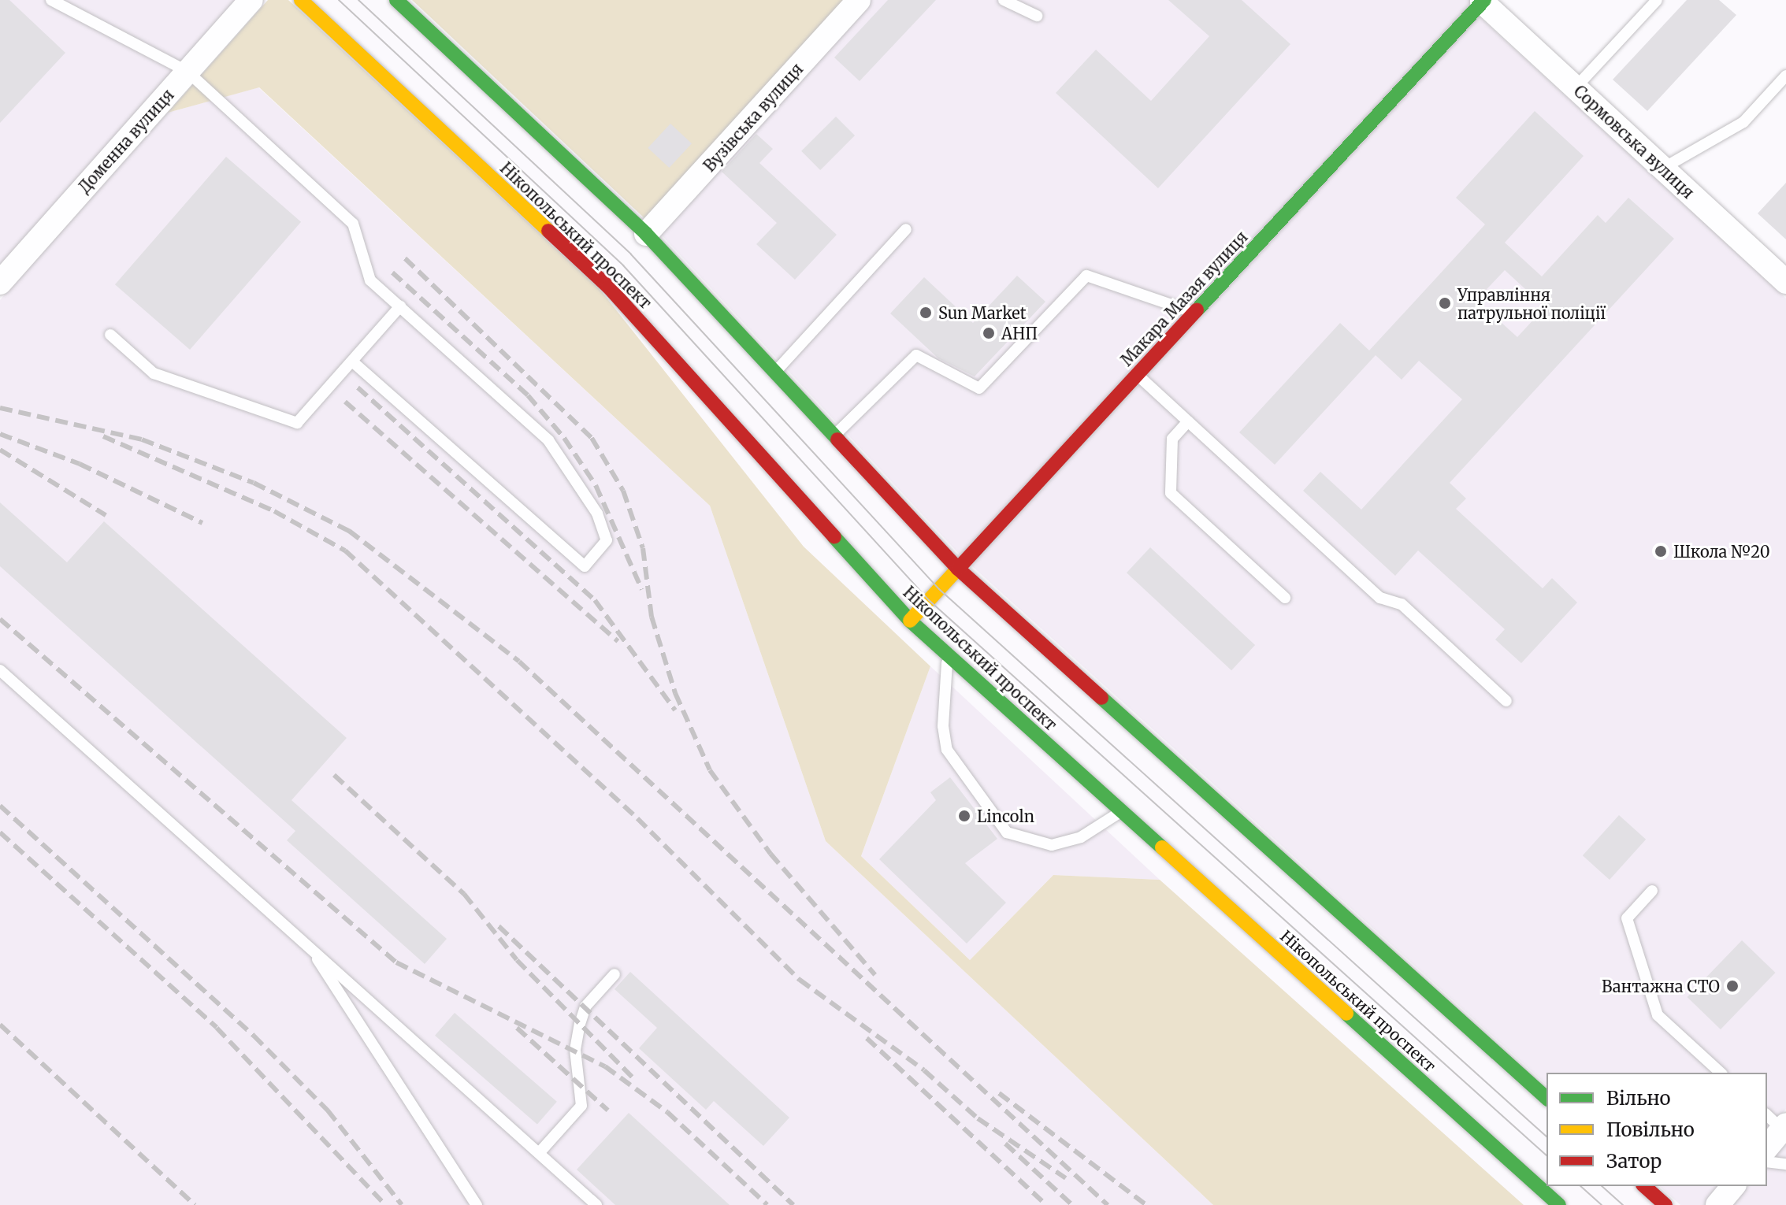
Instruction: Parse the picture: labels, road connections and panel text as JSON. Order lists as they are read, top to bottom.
{
  "streets": {
    "main road": ["Нікопольський проспект", "Макара Мазая вулиця"],
    "street": ["Вузівська вулиця", "Доменна вулиця", "Сормовська вулиця"]
  },
  "crossings": [
    ["Сормовська вулиця", "Макара Мазая вулиця"],
    ["Нікопольський проспект", "Макара Мазая вулиця"]
  ],
  "places": [
    "Управління патрульної поліції",
    "Sun Market",
    "АНП",
    "Школа №20",
    "Lincoln",
    "Вантажна СТО"
  ],
  "legend": ["Вільно", "Повільно", "Затор"]
}
